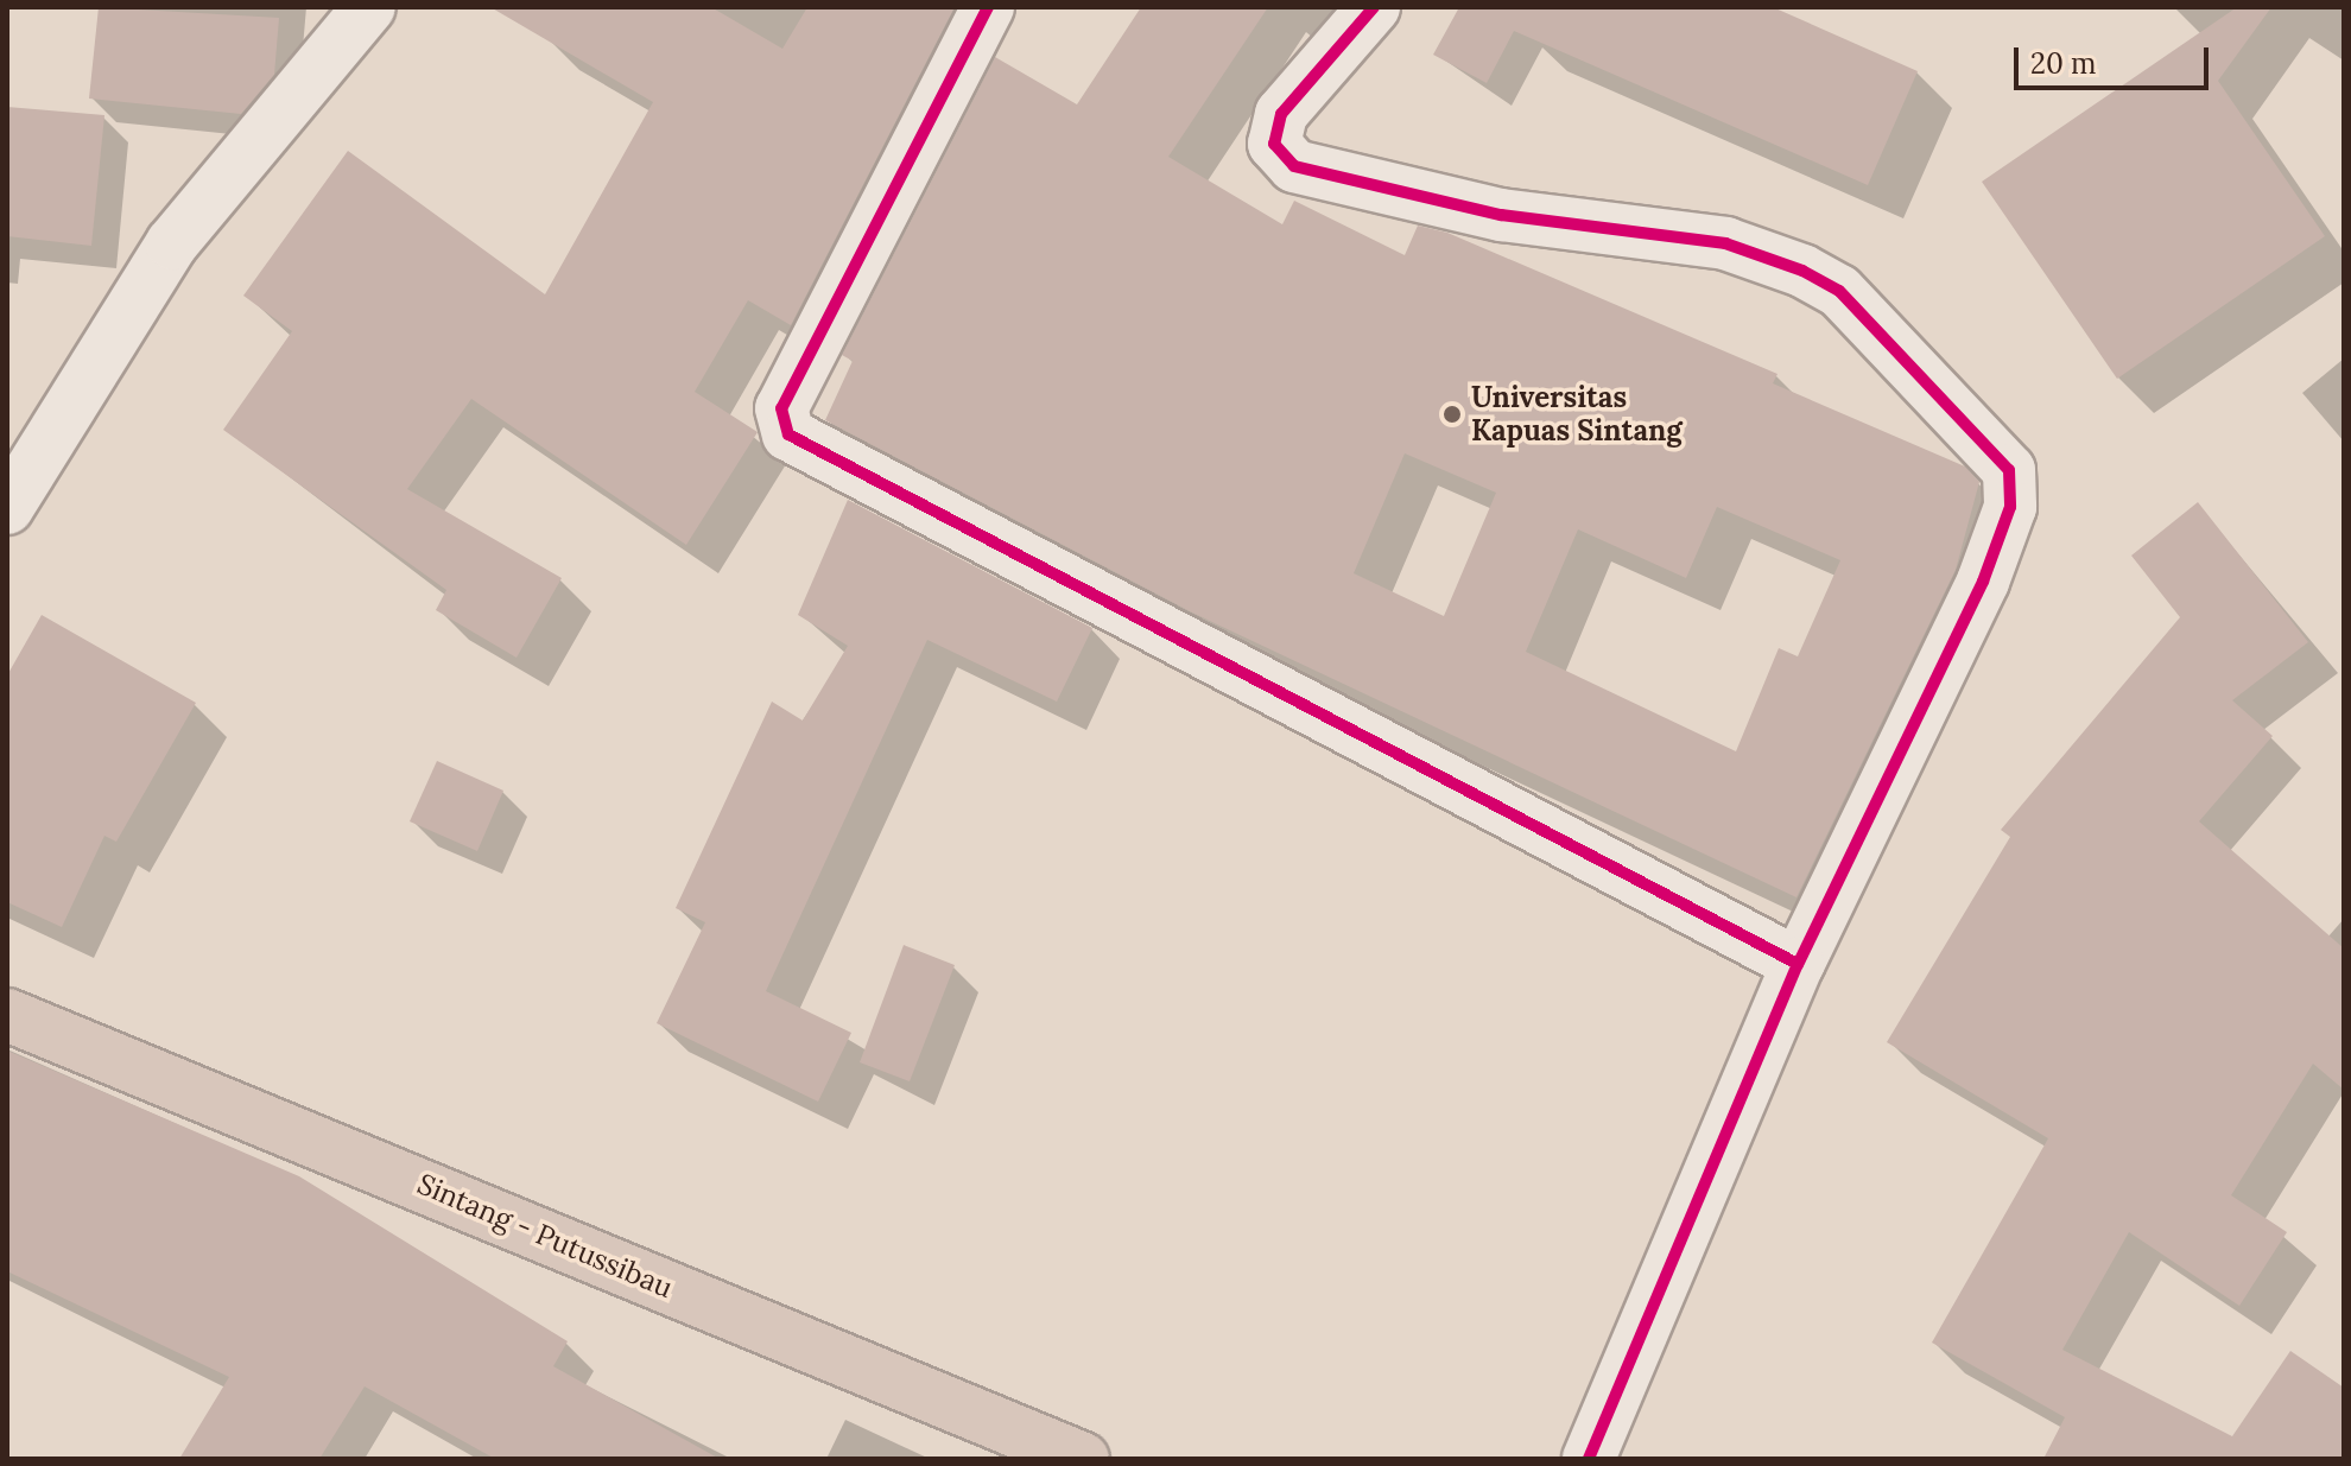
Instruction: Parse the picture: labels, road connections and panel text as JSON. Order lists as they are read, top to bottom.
{
  "streets": {
    "highway": ["Sintang - Putussibau"]
  },
  "places": ["Universitas Kapuas Sintang"],
  "scale_bar": "20 m"
}
